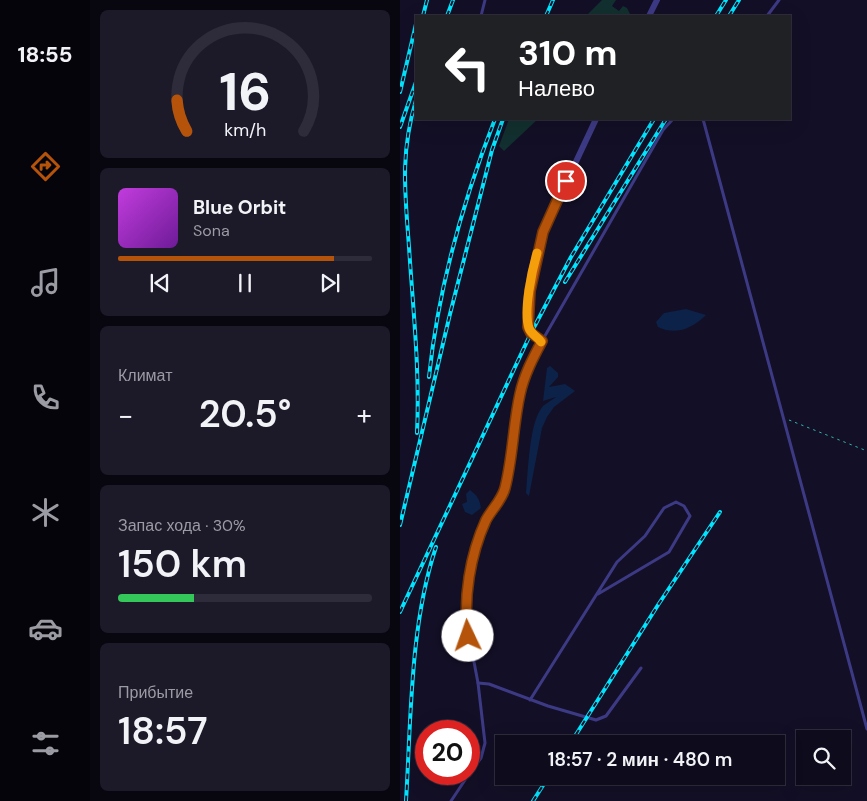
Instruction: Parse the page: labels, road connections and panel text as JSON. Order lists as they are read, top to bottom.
{
  "page": {
    "tabs": "18:55",
    "turn": ["310 m", "Налево"],
    "song": ["Blue Orbit", "Sona"],
    "tile": [
      "Климат",
      ["Запас хода · 30%", "150 km"],
      ["Прибытие", "18:57"]
    ],
    "heat": ["−", "20.5°", "+"],
    "limit": "20",
    "trip": "18:57 · 2 мин · 480 m",
    "gauge": ["16", "km/h"]
  }
}
